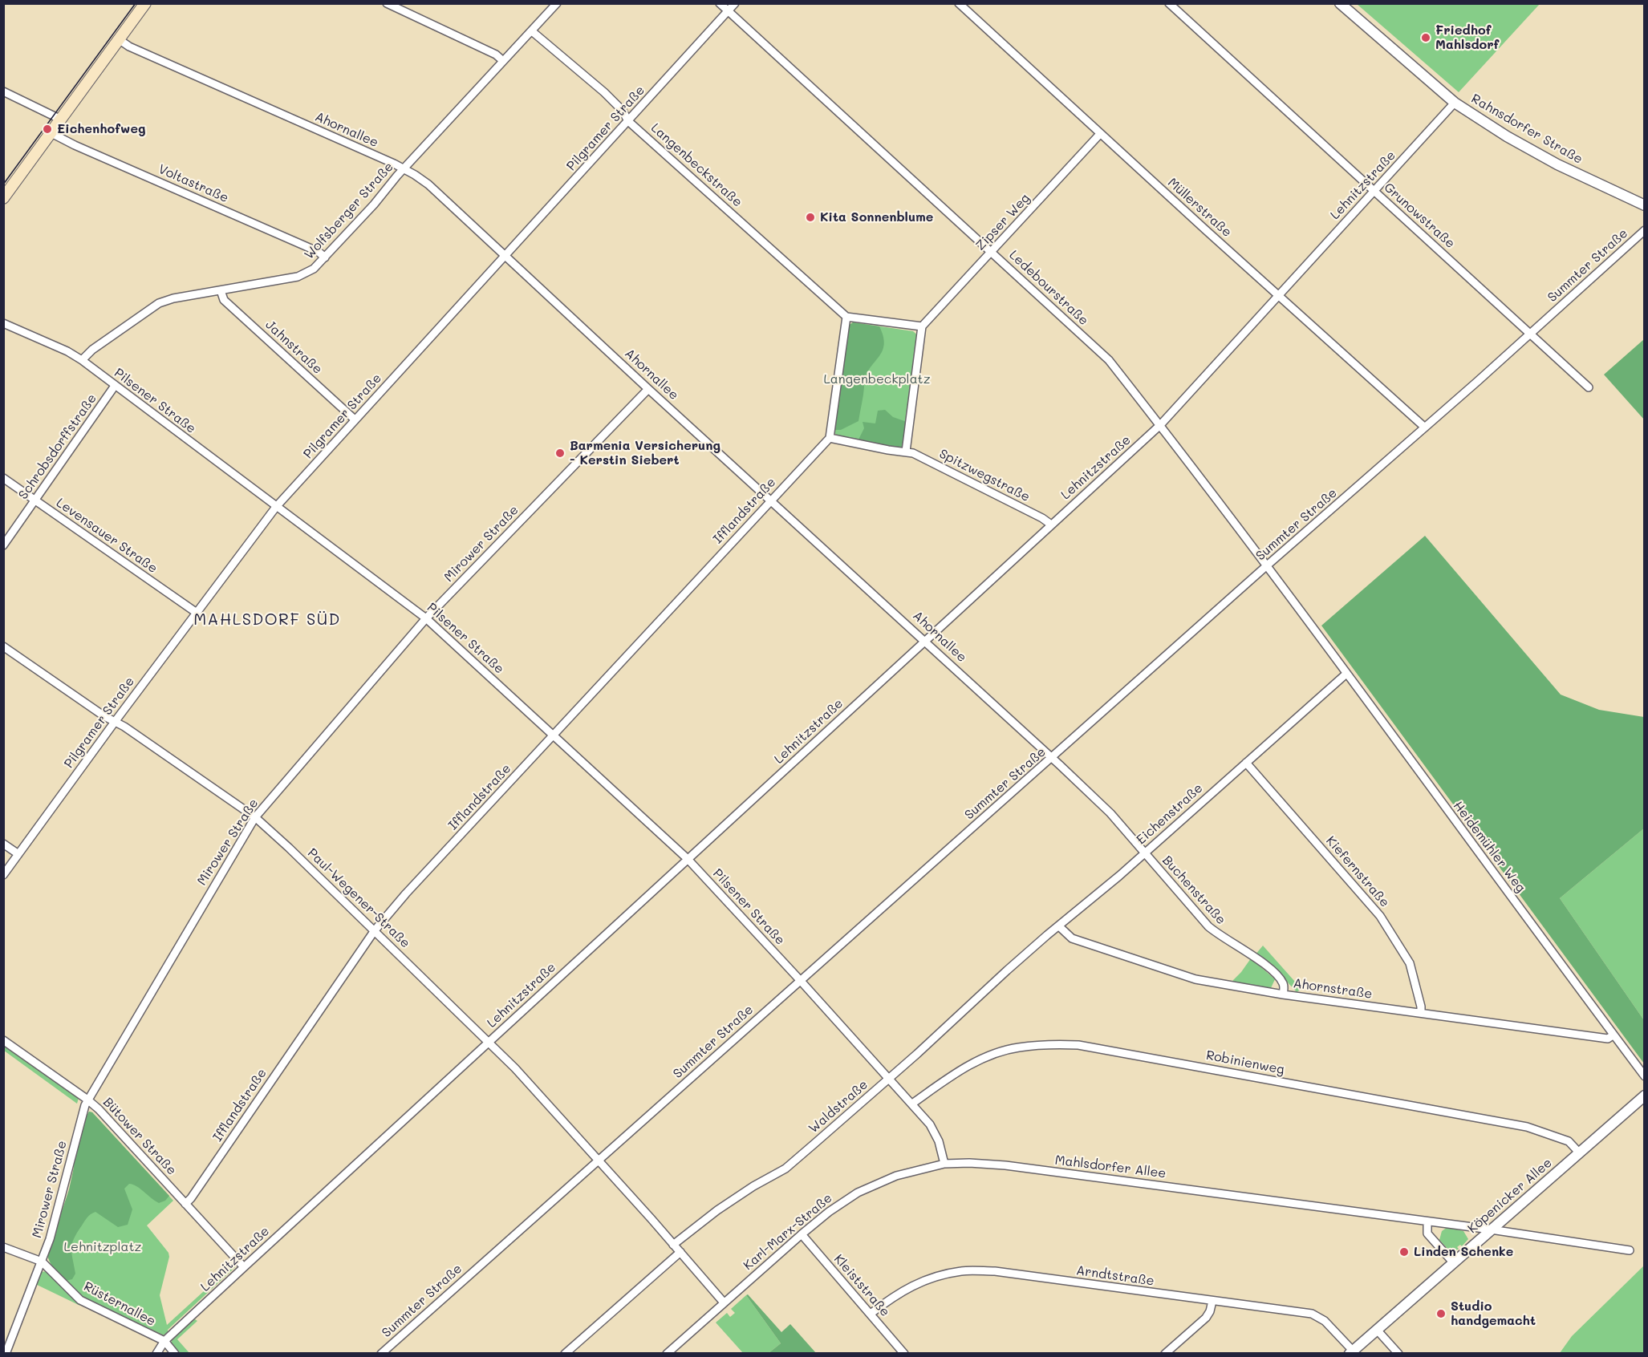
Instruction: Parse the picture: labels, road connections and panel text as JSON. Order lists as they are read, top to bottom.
{
  "streets": {
    "street": [
      "Pilgramer Straße",
      "Rahnsdorfer Straße",
      "Ahornallee",
      "Langenbeckstraße",
      "Voltastraße",
      "Lehnitzstraße",
      "Müllerstraße",
      "Wolfsberger Straße",
      "Grunowstraße",
      "Zipser Weg",
      "Summter Straße",
      "Ledebourstraße",
      "Jahnstraße",
      "Pilsener Straße",
      "Schrobsdorffstraße",
      "Spitzwegstraße",
      "Ifflandstraße",
      "Levensauer Straße",
      "Mirower Straße",
      "Eichenstraße",
      "Heidemühler Weg",
      "Kiefernstraße",
      "Buchenstraße",
      "Paul-Wegener-Straße",
      "Ahornstraße",
      "Robinienweg",
      "Waldstraße",
      "Bütower Straße",
      "Mahlsdorfer Allee",
      "Köpenicker Allee",
      "Karl-Marx-Straße",
      "Arndtstraße",
      "Kleiststraße",
      "Rüsternallee"
    ]
  },
  "crossings": [
    ["Pilgramer Straße", "Ahornallee"],
    ["Pilgramer Straße", "Langenbeckstraße"],
    ["Pilgramer Straße", "Ledebourstraße"],
    ["Pilgramer Straße", "Jahnstraße"],
    ["Pilgramer Straße", "Pilsener Straße"],
    ["Pilgramer Straße", "Levensauer Straße"],
    ["Pilgramer Straße", "Paul-Wegener-Straße"],
    ["Rahnsdorfer Straße", "Lehnitzstraße"],
    ["Ahornallee", "Lehnitzstraße"],
    ["Ahornallee", "Wolfsberger Straße"],
    ["Ahornallee", "Summter Straße"],
    ["Ahornallee", "Ifflandstraße"],
    ["Ahornallee", "Mirower Straße"],
    ["Ahornallee", "Buchenstraße"],
    ["Langenbeckstraße", "Wolfsberger Straße"],
    ["Voltastraße", "Wolfsberger Straße"],
    ["Lehnitzstraße", "Müllerstraße"],
    ["Lehnitzstraße", "Grunowstraße"],
    ["Lehnitzstraße", "Ledebourstraße"],
    ["Lehnitzstraße", "Pilsener Straße"],
    ["Lehnitzstraße", "Spitzwegstraße"],
    ["Lehnitzstraße", "Paul-Wegener-Straße"],
    ["Lehnitzstraße", "Bütower Straße"],
    ["Lehnitzstraße", "Rüsternallee"],
    ["Müllerstraße", "Zipser Weg"],
    ["Müllerstraße", "Summter Straße"],
    ["Wolfsberger Straße", "Jahnstraße"],
    ["Wolfsberger Straße", "Pilsener Straße"],
    ["Grunowstraße", "Summter Straße"],
    ["Zipser Weg", "Ledebourstraße"],
    ["Summter Straße", "Ledebourstraße"],
    ["Summter Straße", "Pilsener Straße"],
    ["Summter Straße", "Paul-Wegener-Straße"],
    ["Ledebourstraße", "Heidemühler Weg"],
    ["Pilsener Straße", "Schrobsdorffstraße"],
    ["Pilsener Straße", "Ifflandstraße"],
    ["Pilsener Straße", "Mirower Straße"],
    ["Pilsener Straße", "Waldstraße"],
    ["Schrobsdorffstraße", "Levensauer Straße"],
    ["Ifflandstraße", "Paul-Wegener-Straße"],
    ["Ifflandstraße", "Bütower Straße"],
    ["Mirower Straße", "Paul-Wegener-Straße"],
    ["Mirower Straße", "Bütower Straße"],
    ["Mirower Straße", "Rüsternallee"],
    ["Eichenstraße", "Heidemühler Weg"],
    ["Eichenstraße", "Kiefernstraße"],
    ["Eichenstraße", "Buchenstraße"],
    ["Eichenstraße", "Ahornstraße"],
    ["Eichenstraße", "Waldstraße"],
    ["Heidemühler Weg", "Ahornstraße"],
    ["Kiefernstraße", "Ahornstraße"],
    ["Buchenstraße", "Ahornstraße"],
    ["Paul-Wegener-Straße", "Waldstraße"],
    ["Paul-Wegener-Straße", "Karl-Marx-Straße"],
    ["Robinienweg", "Köpenicker Allee"],
    ["Mahlsdorfer Allee", "Köpenicker Allee"],
    ["Mahlsdorfer Allee", "Karl-Marx-Straße"],
    ["Köpenicker Allee", "Arndtstraße"],
    ["Karl-Marx-Straße", "Kleiststraße"],
    ["Arndtstraße", "Kleiststraße"]
  ],
  "districts": ["MAHLSDORF SÜD"],
  "parks": ["Langenbeckplatz", "Lehnitzplatz"],
  "places": [
    "Friedhof Mahlsdorf",
    "Eichenhofweg",
    "Kita Sonnenblume",
    "Barmenia Versicherung - Kerstin Siebert",
    "Linden Schenke",
    "Studio handgemacht"
  ]
}
